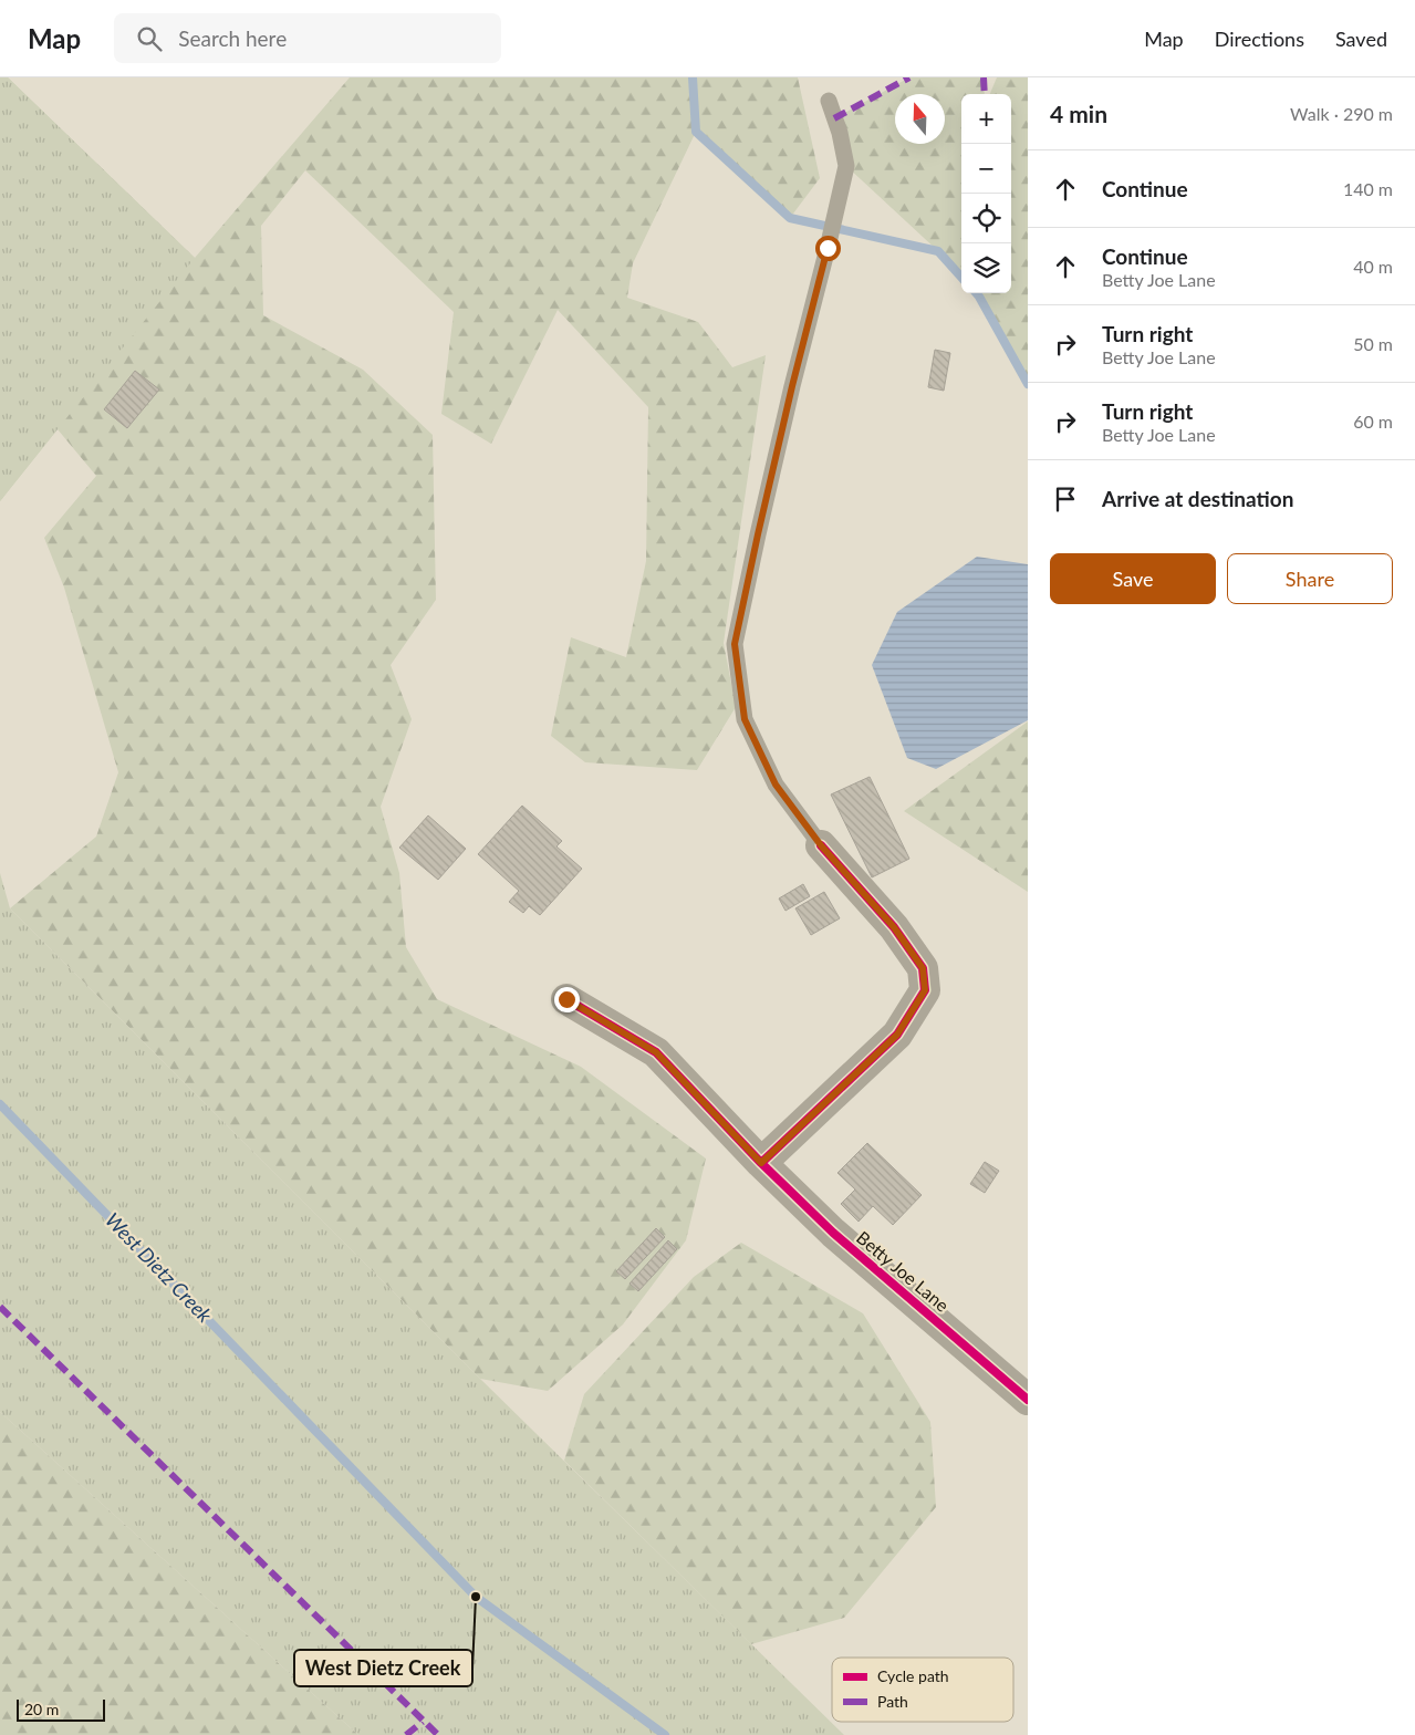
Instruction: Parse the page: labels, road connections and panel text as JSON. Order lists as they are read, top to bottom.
{
  "streets": {
    "street": ["Betty Joe Lane"]
  },
  "water": ["West Dietz Creek"],
  "places": ["West Dietz Creek"],
  "legend": ["Cycle path", "Path"],
  "scale_bar": "20 m",
  "north": "top",
  "page": {
    "header": "Map",
    "search": "Search here",
    "nav": ["Map", "Directions", "Saved"],
    "heading": ["4 min", "Walk · 290 m"],
    "map_buttons": ["+", "−"],
    "list": [
      ["Continue", "140 m"],
      ["Continue", "Betty Joe Lane", "40 m"],
      ["Turn right", "Betty Joe Lane", "50 m"],
      ["Turn right", "Betty Joe Lane", "60 m"],
      "Arrive at destination"
    ],
    "buttons": ["Save", "Share"],
    "scale": "20 m"
  }
}
